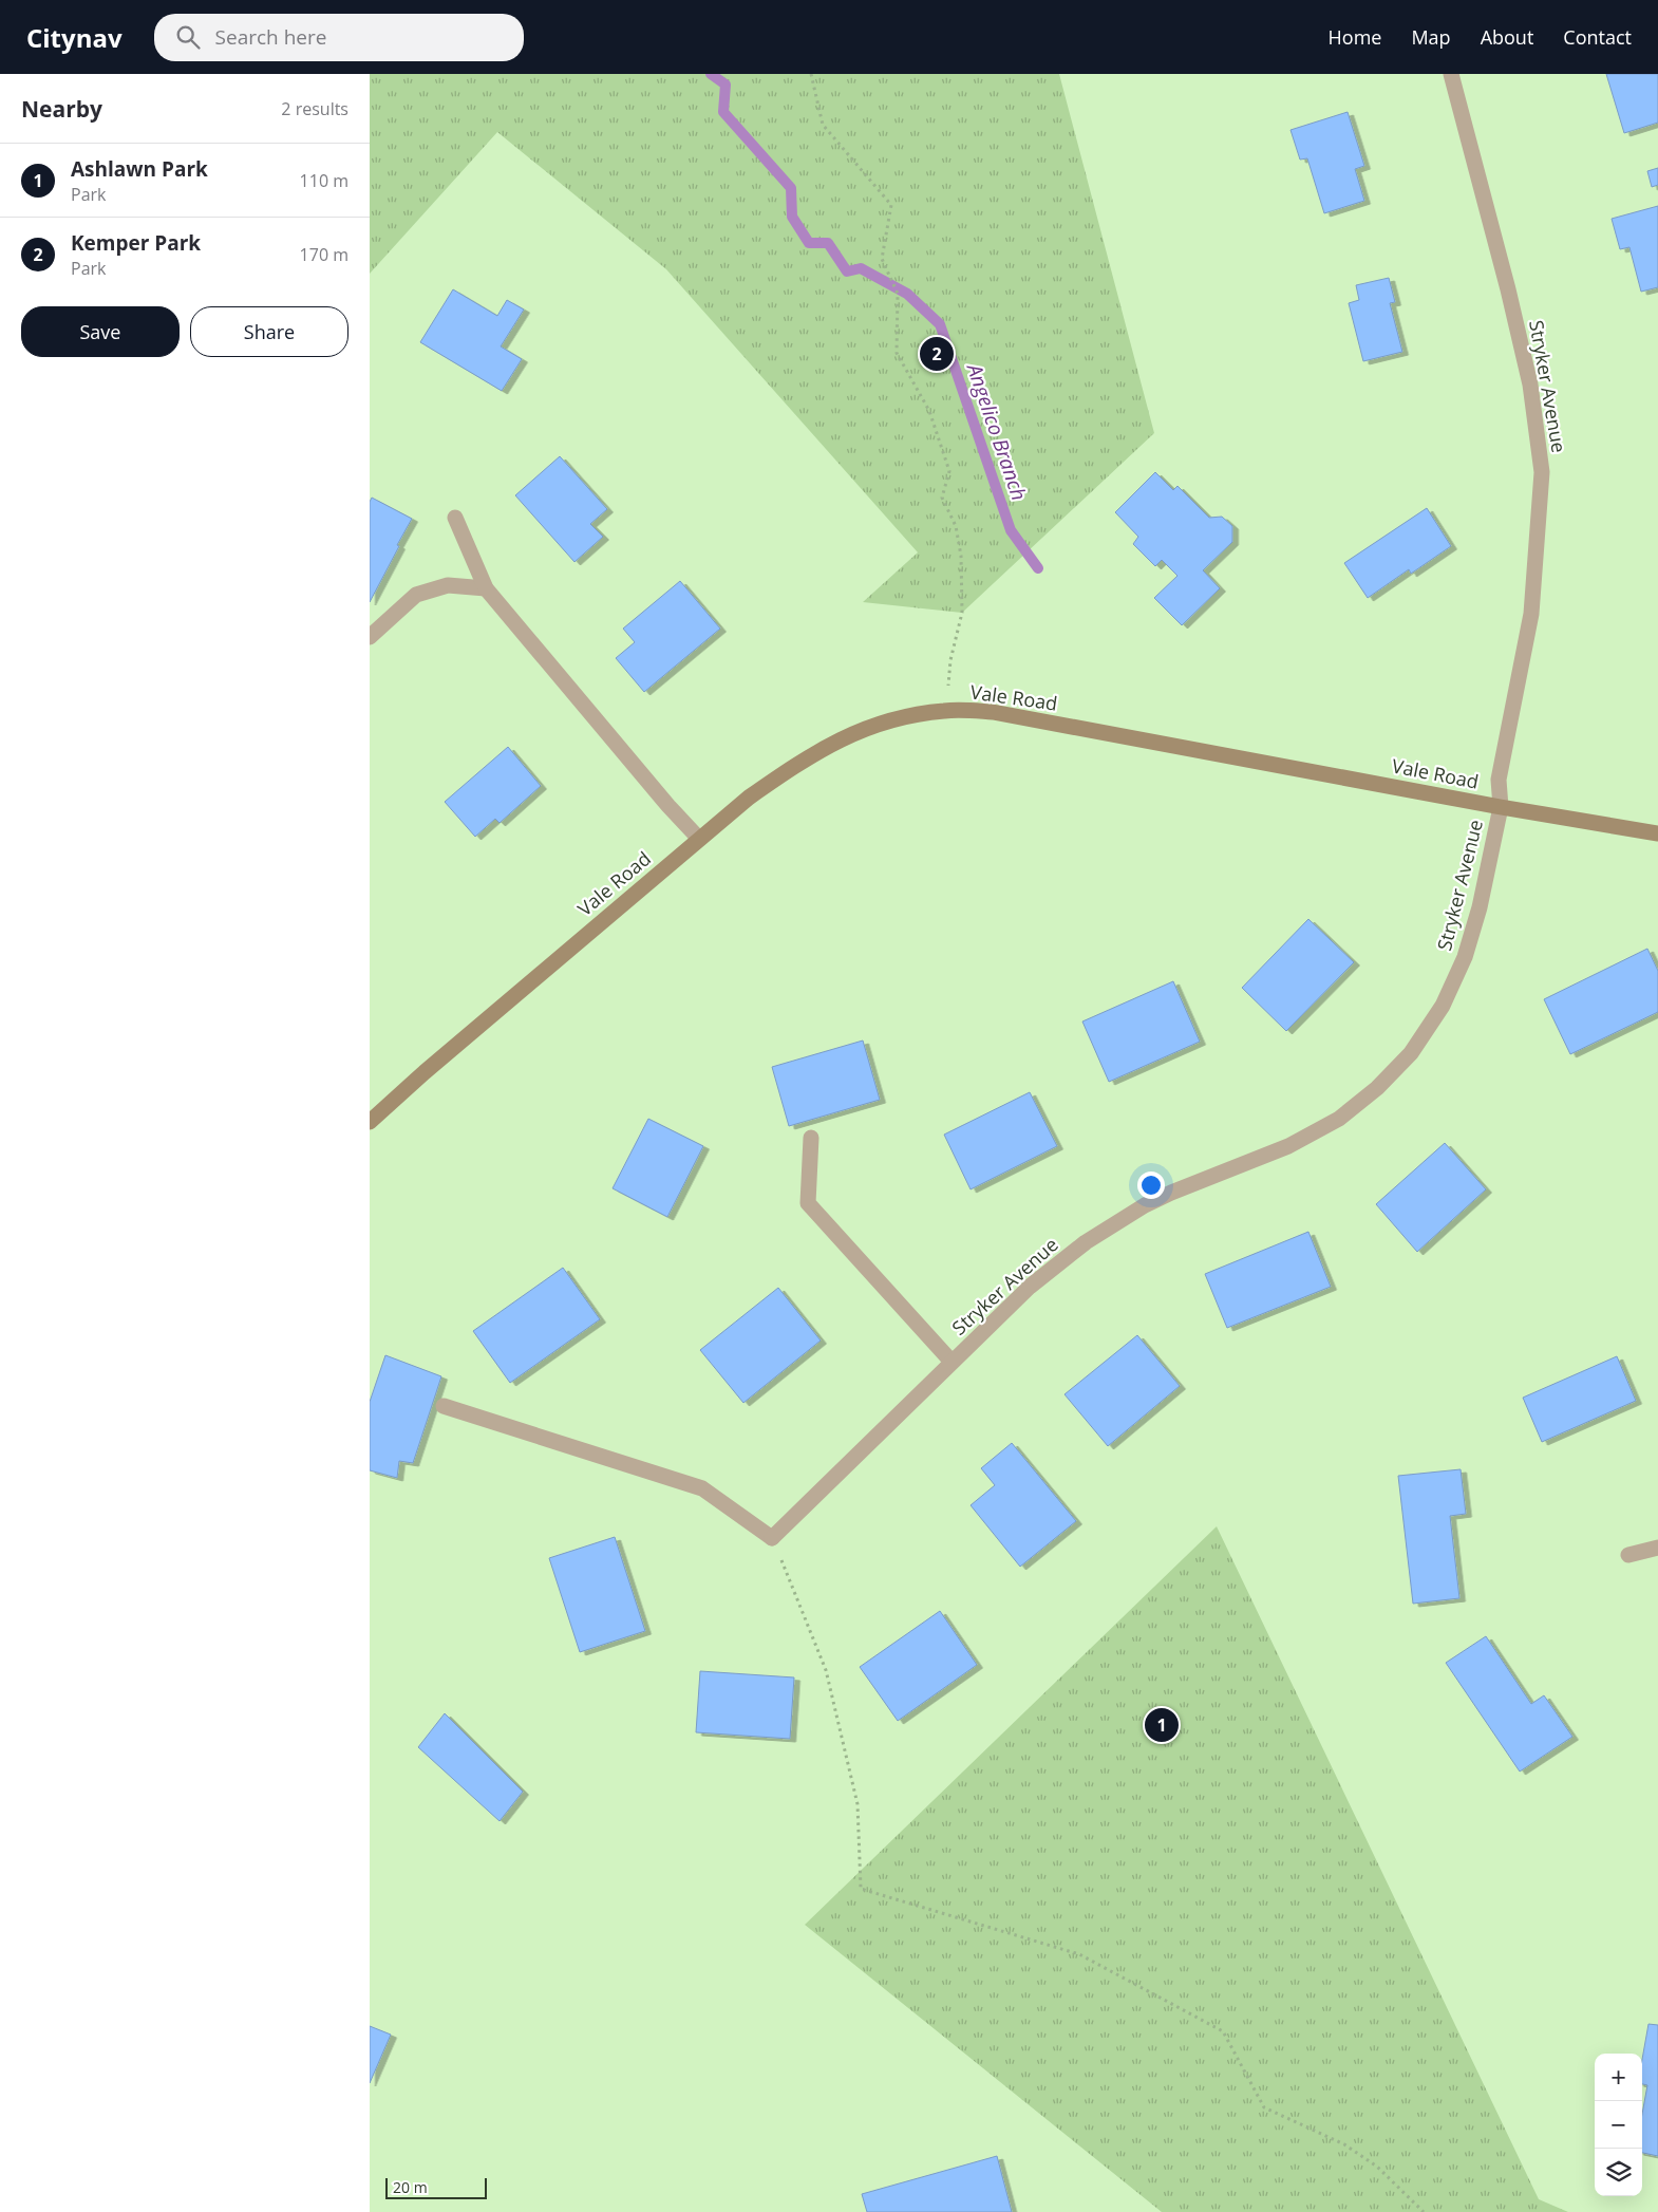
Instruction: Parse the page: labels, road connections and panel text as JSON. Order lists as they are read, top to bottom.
{
  "streets": {
    "main road": ["Vale Road"],
    "street": ["Stryker Avenue"]
  },
  "crossings": [
    ["Stryker Avenue", "Vale Road"]
  ],
  "water": ["Angelico Branch"],
  "scale_bar": "20 m",
  "page": {
    "header": "Citynav",
    "search": "Search here",
    "nav": [
      "Home",
      "Map",
      "About",
      "Contact"
    ],
    "heading": ["Nearby", "2 results"],
    "list": [
      {
        "mark": "1",
        "name": "Ashlawn Park",
        "note": "Park",
        "value": "110 m"
      },
      {
        "mark": "2",
        "name": "Kemper Park",
        "note": "Park",
        "value": "170 m"
      }
    ],
    "buttons": ["Save", "Share"],
    "pins": ["2", "1"],
    "map_buttons": ["+", "−"],
    "scale": "20 m"
  }
}
